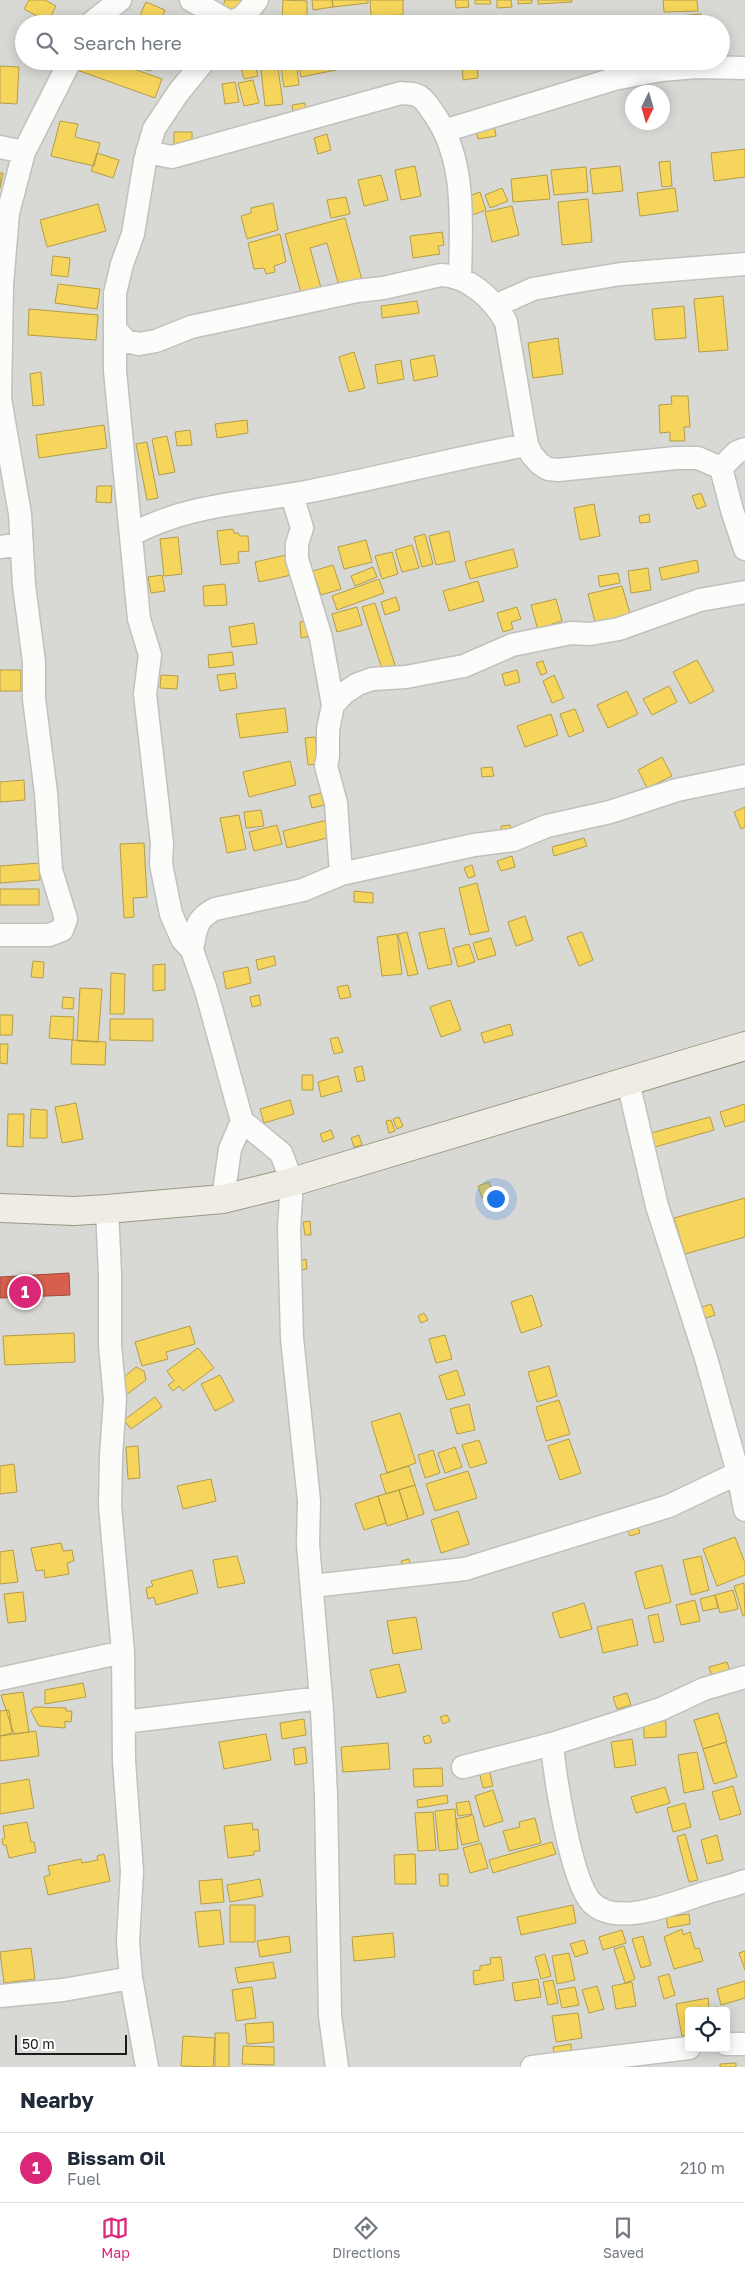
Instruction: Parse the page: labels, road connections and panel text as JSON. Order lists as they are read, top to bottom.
{
  "scale_bar": "50 m",
  "north": "bottom",
  "page": {
    "search": "Search here",
    "pins": "1",
    "scale": "50 m",
    "heading": "Nearby",
    "list": [
      {
        "mark": "1",
        "name": "Bissam Oil",
        "note": "Fuel",
        "value": "210 m"
      }
    ],
    "nav": ["Map", "Directions", "Saved"]
  }
}
